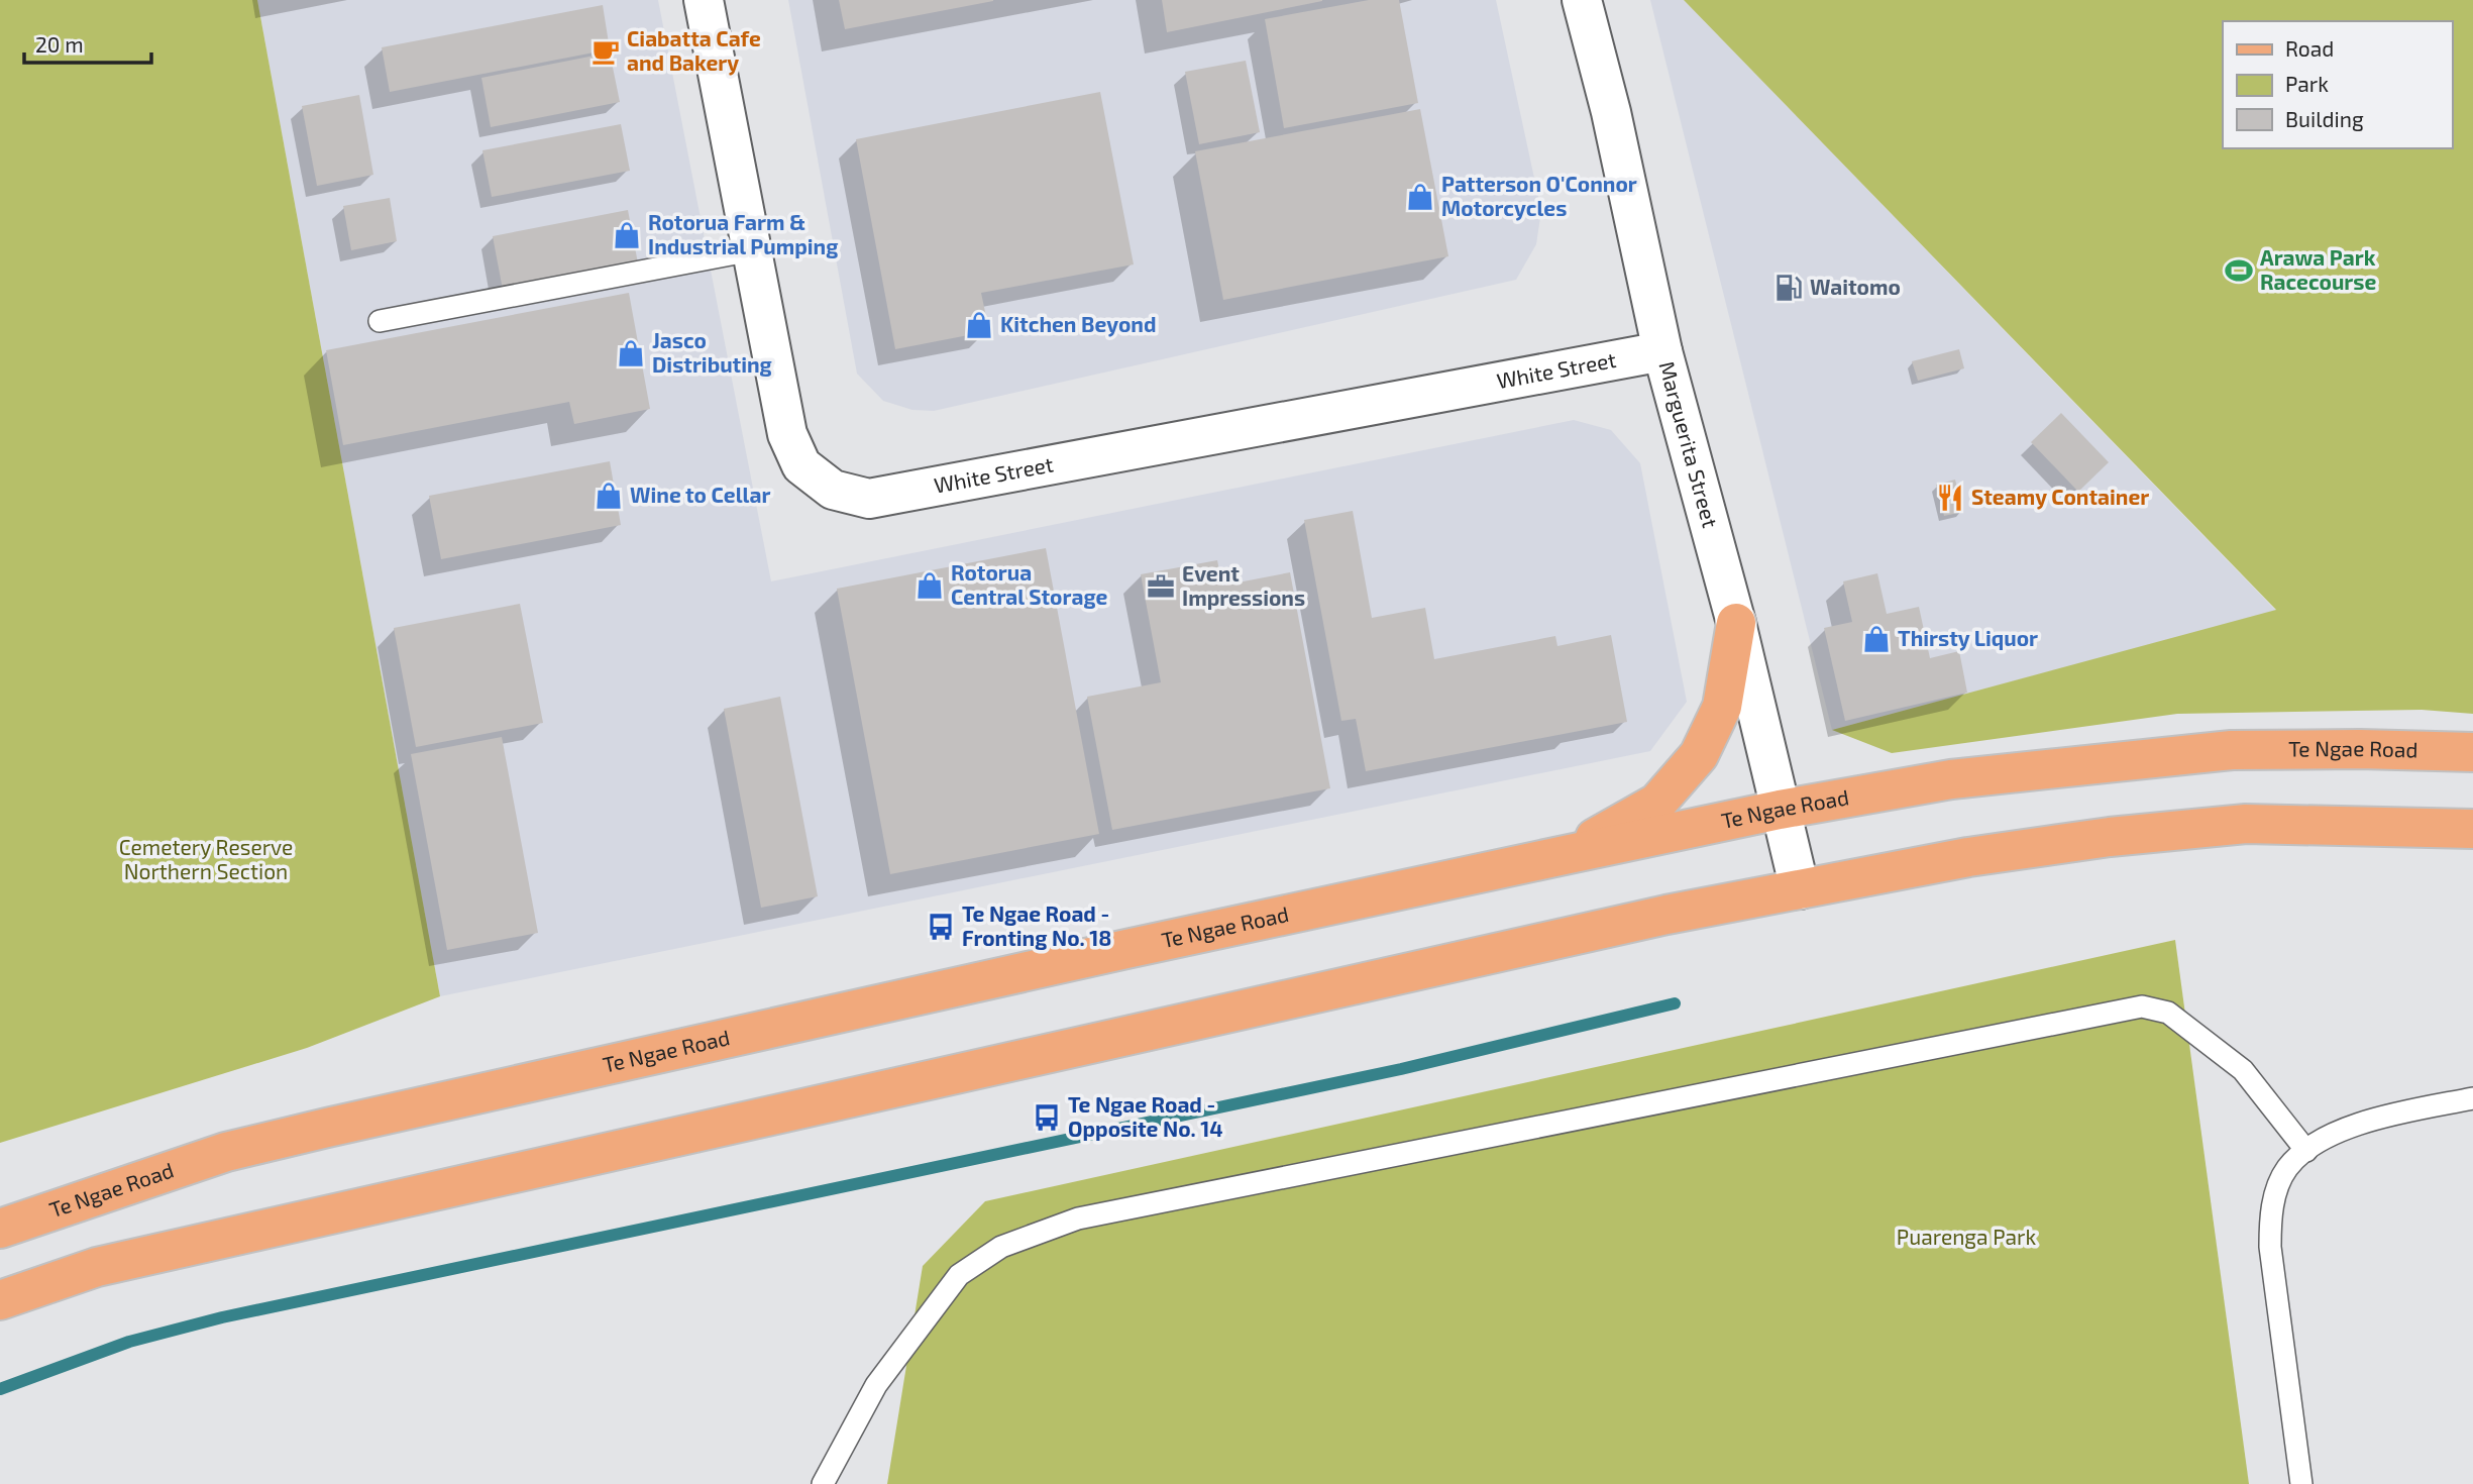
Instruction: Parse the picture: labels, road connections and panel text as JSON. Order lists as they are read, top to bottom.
{
  "streets": {
    "main road": ["Te Ngae Road"],
    "street": ["White Street", "Marguerita Street"]
  },
  "crossings": [
    ["White Street", "Marguerita Street"],
    ["Marguerita Street", "Te Ngae Road"]
  ],
  "parks": ["Cemetery Reserve Northern Section", "Puarenga Park"],
  "places": {
    "cafe": ["Ciabatta Cafe and Bakery"],
    "shop": [
      "Patterson O'Connor Motorcycles",
      "Rotorua Farm & Industrial Pumping",
      "Kitchen Beyond",
      "Jasco Distributing",
      "Wine to Cellar",
      "Rotorua Central Storage",
      "Thirsty Liquor"
    ],
    "sports": ["Arawa Park Racecourse"],
    "fuel station": ["Waitomo"],
    "restaurant": ["Steamy Container"],
    "office": ["Event Impressions"],
    "bus stop": ["Te Ngae Road - Fronting No. 18", "Te Ngae Road - Opposite No. 14"]
  },
  "legend": ["Road", "Park", "Building"],
  "scale_bar": "20 m"
}
